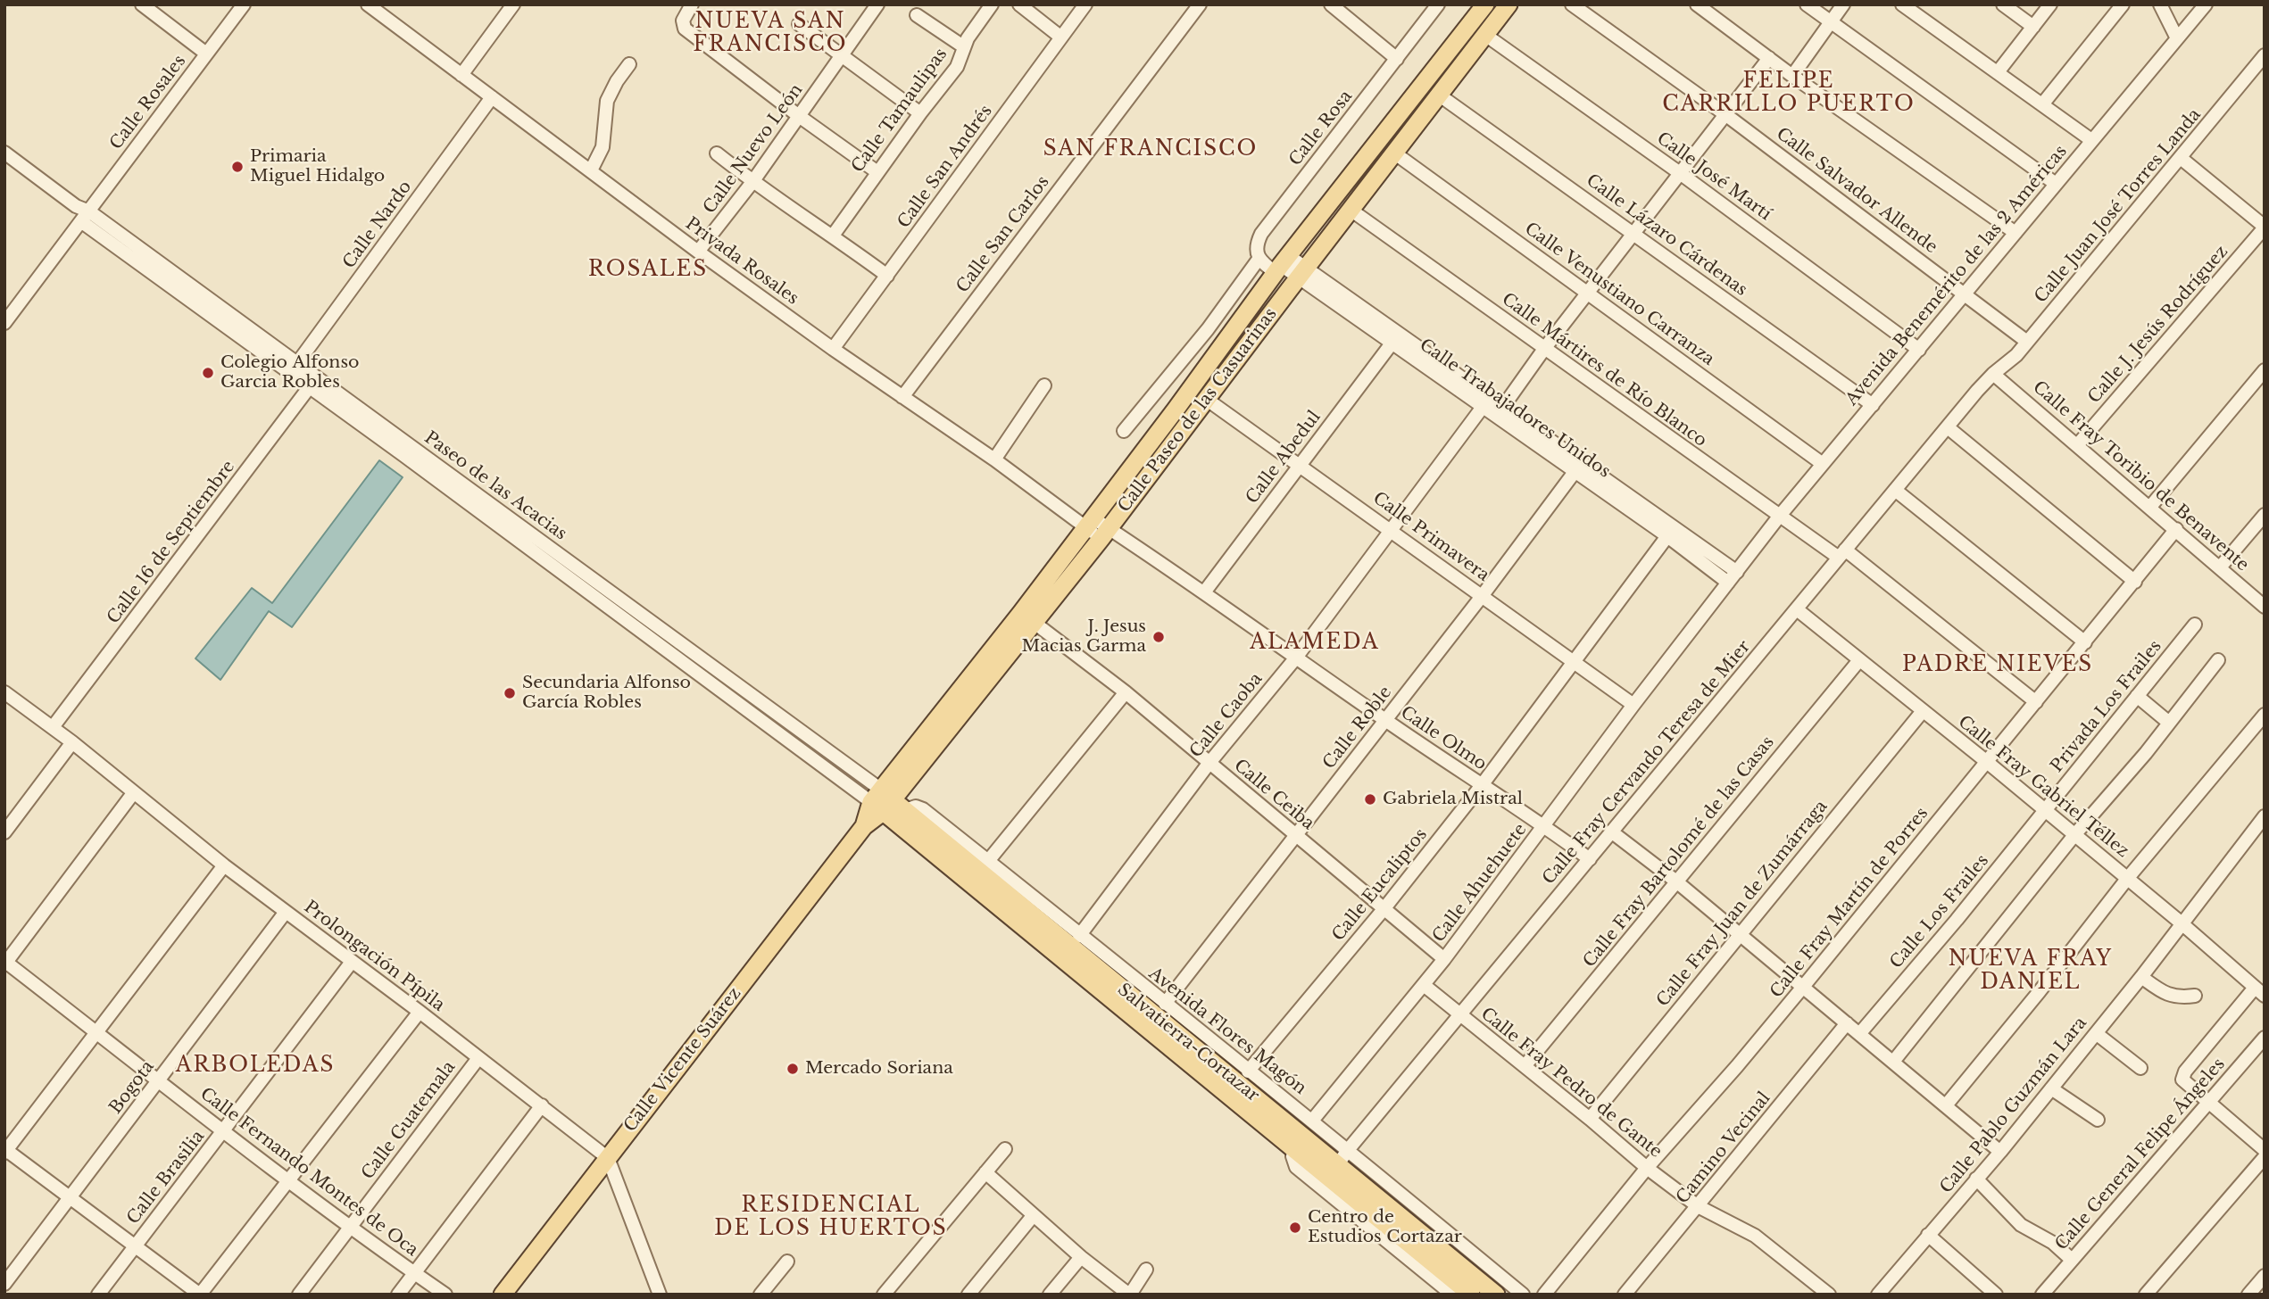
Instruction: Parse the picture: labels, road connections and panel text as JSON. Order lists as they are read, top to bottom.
{
  "streets": {
    "main road": ["Calle Paseo de las Casuarinas", "Salvatierra-Cortazar", "Calle Vicente Suárez"],
    "street": [
      "Calle Rosales",
      "Calle Tamaulipas",
      "Calle Rosa",
      "Calle Nuevo León",
      "Calle San Andrés",
      "Calle José Martí",
      "Calle Salvador Allende",
      "Calle Juan José Torres Landa",
      "Calle Nardo",
      "Calle San Carlos",
      "Calle Lázaro Cárdenas",
      "Privada Rosales",
      "Avenida Benemérito de las 2 Américas",
      "Calle Venustiano Carranza",
      "Calle J. Jesús Rodríguez",
      "Calle Mártires de Río Blanco",
      "Calle Trabajadores Unidos",
      "Calle Abedul",
      "Calle Fray Toribio de Benavente",
      "Paseo de las Acacias",
      "Calle Primavera",
      "Calle 16 de Septiembre",
      "Privada Los Frailes",
      "Calle Caoba",
      "Calle Roble",
      "Calle Olmo",
      "Calle Fray Cervando Teresa de Mier",
      "Calle Fray Gabriel Téllez",
      "Calle Ceiba",
      "Calle Fray Bartolomé de las Casas",
      "Calle Ahuehuete",
      "Calle Eucaliptos",
      "Calle Fray Martín de Porres",
      "Calle Fray Juan de Zumárraga",
      "Calle Los Frailes",
      "Prolongación Pípila",
      "Avenida Flores Magón",
      "Calle Fray Pedro de Gante",
      "Bogota",
      "Calle Pablo Guzmán Lara",
      "Calle Guatemala",
      "Camino Vecinal",
      "Calle General Felipe Ángeles",
      "Calle Fernando Montes de Oca",
      "Calle Brasilia"
    ]
  },
  "crossings": [
    ["Calle Rosales", "Paseo de las Acacias"],
    ["Calle Rosa", "Calle Trabajadores Unidos"],
    ["Calle Rosa", "Calle Paseo de las Casuarinas"],
    ["Calle Nuevo León", "Privada Rosales"],
    ["Calle San Andrés", "Privada Rosales"],
    ["Calle José Martí", "Avenida Benemérito de las 2 Américas"],
    ["Calle José Martí", "Calle Paseo de las Casuarinas"],
    ["Calle Salvador Allende", "Calle Juan José Torres Landa"],
    ["Calle Salvador Allende", "Avenida Benemérito de las 2 Américas"],
    ["Calle Juan José Torres Landa", "Calle Fray Toribio de Benavente"],
    ["Calle Juan José Torres Landa", "Calle Fray Cervando Teresa de Mier"],
    ["Calle Nardo", "Privada Rosales"],
    ["Calle Nardo", "Paseo de las Acacias"],
    ["Calle San Carlos", "Privada Rosales"],
    ["Calle Lázaro Cárdenas", "Avenida Benemérito de las 2 Américas"],
    ["Calle Lázaro Cárdenas", "Calle Paseo de las Casuarinas"],
    ["Privada Rosales", "Calle Paseo de las Casuarinas"],
    ["Privada Rosales", "Calle Olmo"],
    ["Avenida Benemérito de las 2 Américas", "Calle Venustiano Carranza"],
    ["Avenida Benemérito de las 2 Américas", "Calle Mártires de Río Blanco"],
    ["Avenida Benemérito de las 2 Américas", "Calle Trabajadores Unidos"],
    ["Avenida Benemérito de las 2 Américas", "Calle Ahuehuete"],
    ["Calle Venustiano Carranza", "Calle Paseo de las Casuarinas"],
    ["Calle J. Jesús Rodríguez", "Calle Fray Toribio de Benavente"],
    ["Calle Mártires de Río Blanco", "Calle Paseo de las Casuarinas"],
    ["Calle Mártires de Río Blanco", "Calle Fray Cervando Teresa de Mier"],
    ["Calle Mártires de Río Blanco", "Calle Fray Martín de Porres"],
    ["Calle Trabajadores Unidos", "Calle Paseo de las Casuarinas"],
    ["Calle Trabajadores Unidos", "Calle Abedul"],
    ["Calle Trabajadores Unidos", "Calle Caoba"],
    ["Calle Trabajadores Unidos", "Calle Roble"],
    ["Calle Trabajadores Unidos", "Calle Ahuehuete"],
    ["Calle Trabajadores Unidos", "Calle Eucaliptos"],
    ["Calle Paseo de las Casuarinas", "Paseo de las Acacias"],
    ["Calle Paseo de las Casuarinas", "Calle Primavera"],
    ["Calle Paseo de las Casuarinas", "Calle Olmo"],
    ["Calle Paseo de las Casuarinas", "Calle Ceiba"],
    ["Calle Paseo de las Casuarinas", "Avenida Flores Magón"],
    ["Calle Paseo de las Casuarinas", "Salvatierra-Cortazar"],
    ["Calle Paseo de las Casuarinas", "Calle Vicente Suárez"],
    ["Calle Abedul", "Calle Primavera"],
    ["Calle Abedul", "Calle Olmo"],
    ["Calle Fray Toribio de Benavente", "Calle Fray Cervando Teresa de Mier"],
    ["Calle Fray Toribio de Benavente", "Calle Fray Martín de Porres"],
    ["Paseo de las Acacias", "Calle 16 de Septiembre"],
    ["Paseo de las Acacias", "Avenida Flores Magón"],
    ["Paseo de las Acacias", "Salvatierra-Cortazar"],
    ["Paseo de las Acacias", "Calle Vicente Suárez"],
    ["Calle Primavera", "Calle Caoba"],
    ["Calle Primavera", "Calle Roble"],
    ["Calle Primavera", "Calle Ahuehuete"],
    ["Calle Primavera", "Calle Eucaliptos"],
    ["Calle 16 de Septiembre", "Prolongación Pípila"],
    ["Privada Los Frailes", "Calle Fray Gabriel Téllez"],
    ["Privada Los Frailes", "Calle Los Frailes"],
    ["Calle Caoba", "Calle Olmo"],
    ["Calle Caoba", "Calle Ceiba"],
    ["Calle Caoba", "Avenida Flores Magón"],
    ["Calle Roble", "Calle Olmo"],
    ["Calle Roble", "Calle Ceiba"],
    ["Calle Roble", "Avenida Flores Magón"],
    ["Calle Olmo", "Calle Fray Cervando Teresa de Mier"],
    ["Calle Olmo", "Calle Ahuehuete"],
    ["Calle Olmo", "Calle Eucaliptos"],
    ["Calle Fray Cervando Teresa de Mier", "Calle Fray Gabriel Téllez"],
    ["Calle Fray Cervando Teresa de Mier", "Avenida Flores Magón"],
    ["Calle Fray Cervando Teresa de Mier", "Salvatierra-Cortazar"],
    ["Calle Fray Cervando Teresa de Mier", "Calle Fray Pedro de Gante"],
    ["Calle Fray Gabriel Téllez", "Calle Fray Bartolomé de las Casas"],
    ["Calle Fray Gabriel Téllez", "Calle Fray Martín de Porres"],
    ["Calle Fray Gabriel Téllez", "Calle Fray Juan de Zumárraga"],
    ["Calle Fray Gabriel Téllez", "Calle Los Frailes"],
    ["Calle Fray Gabriel Téllez", "Calle Pablo Guzmán Lara"],
    ["Calle Ceiba", "Calle Ahuehuete"],
    ["Calle Ceiba", "Calle Eucaliptos"],
    ["Calle Fray Bartolomé de las Casas", "Calle Fray Pedro de Gante"],
    ["Calle Ahuehuete", "Avenida Flores Magón"],
    ["Calle Ahuehuete", "Calle Fray Pedro de Gante"],
    ["Calle Eucaliptos", "Avenida Flores Magón"],
    ["Calle Fray Martín de Porres", "Calle Fray Pedro de Gante"],
    ["Calle Fray Juan de Zumárraga", "Calle Fray Pedro de Gante"],
    ["Prolongación Pípila", "Calle Vicente Suárez"],
    ["Prolongación Pípila", "Bogota"],
    ["Prolongación Pípila", "Calle Guatemala"],
    ["Prolongación Pípila", "Calle Brasilia"],
    ["Avenida Flores Magón", "Salvatierra-Cortazar"],
    ["Avenida Flores Magón", "Calle Vicente Suárez"],
    ["Salvatierra-Cortazar", "Calle Vicente Suárez"],
    ["Calle Fray Pedro de Gante", "Camino Vecinal"],
    ["Bogota", "Calle Fernando Montes de Oca"],
    ["Calle Guatemala", "Calle Fernando Montes de Oca"],
    ["Calle Fernando Montes de Oca", "Calle Brasilia"]
  ],
  "districts": [
    "NUEVA SAN FRANCISCO",
    "FELIPE CARRILLO PUERTO",
    "SAN FRANCISCO",
    "ROSALES",
    "ALAMEDA",
    "PADRE NIEVES",
    "NUEVA FRAY DANIEL",
    "ARBOLEDAS",
    "RESIDENCIAL DE LOS HUERTOS"
  ],
  "places": [
    "Primaria Miguel Hidalgo",
    "Colegio Alfonso Garcia Robles",
    "J. Jesus Macias Garma",
    "Secundaria Alfonso García Robles",
    "Gabriela Mistral",
    "Mercado Soriana",
    "Centro de Estudios Cortazar"
  ]
}
